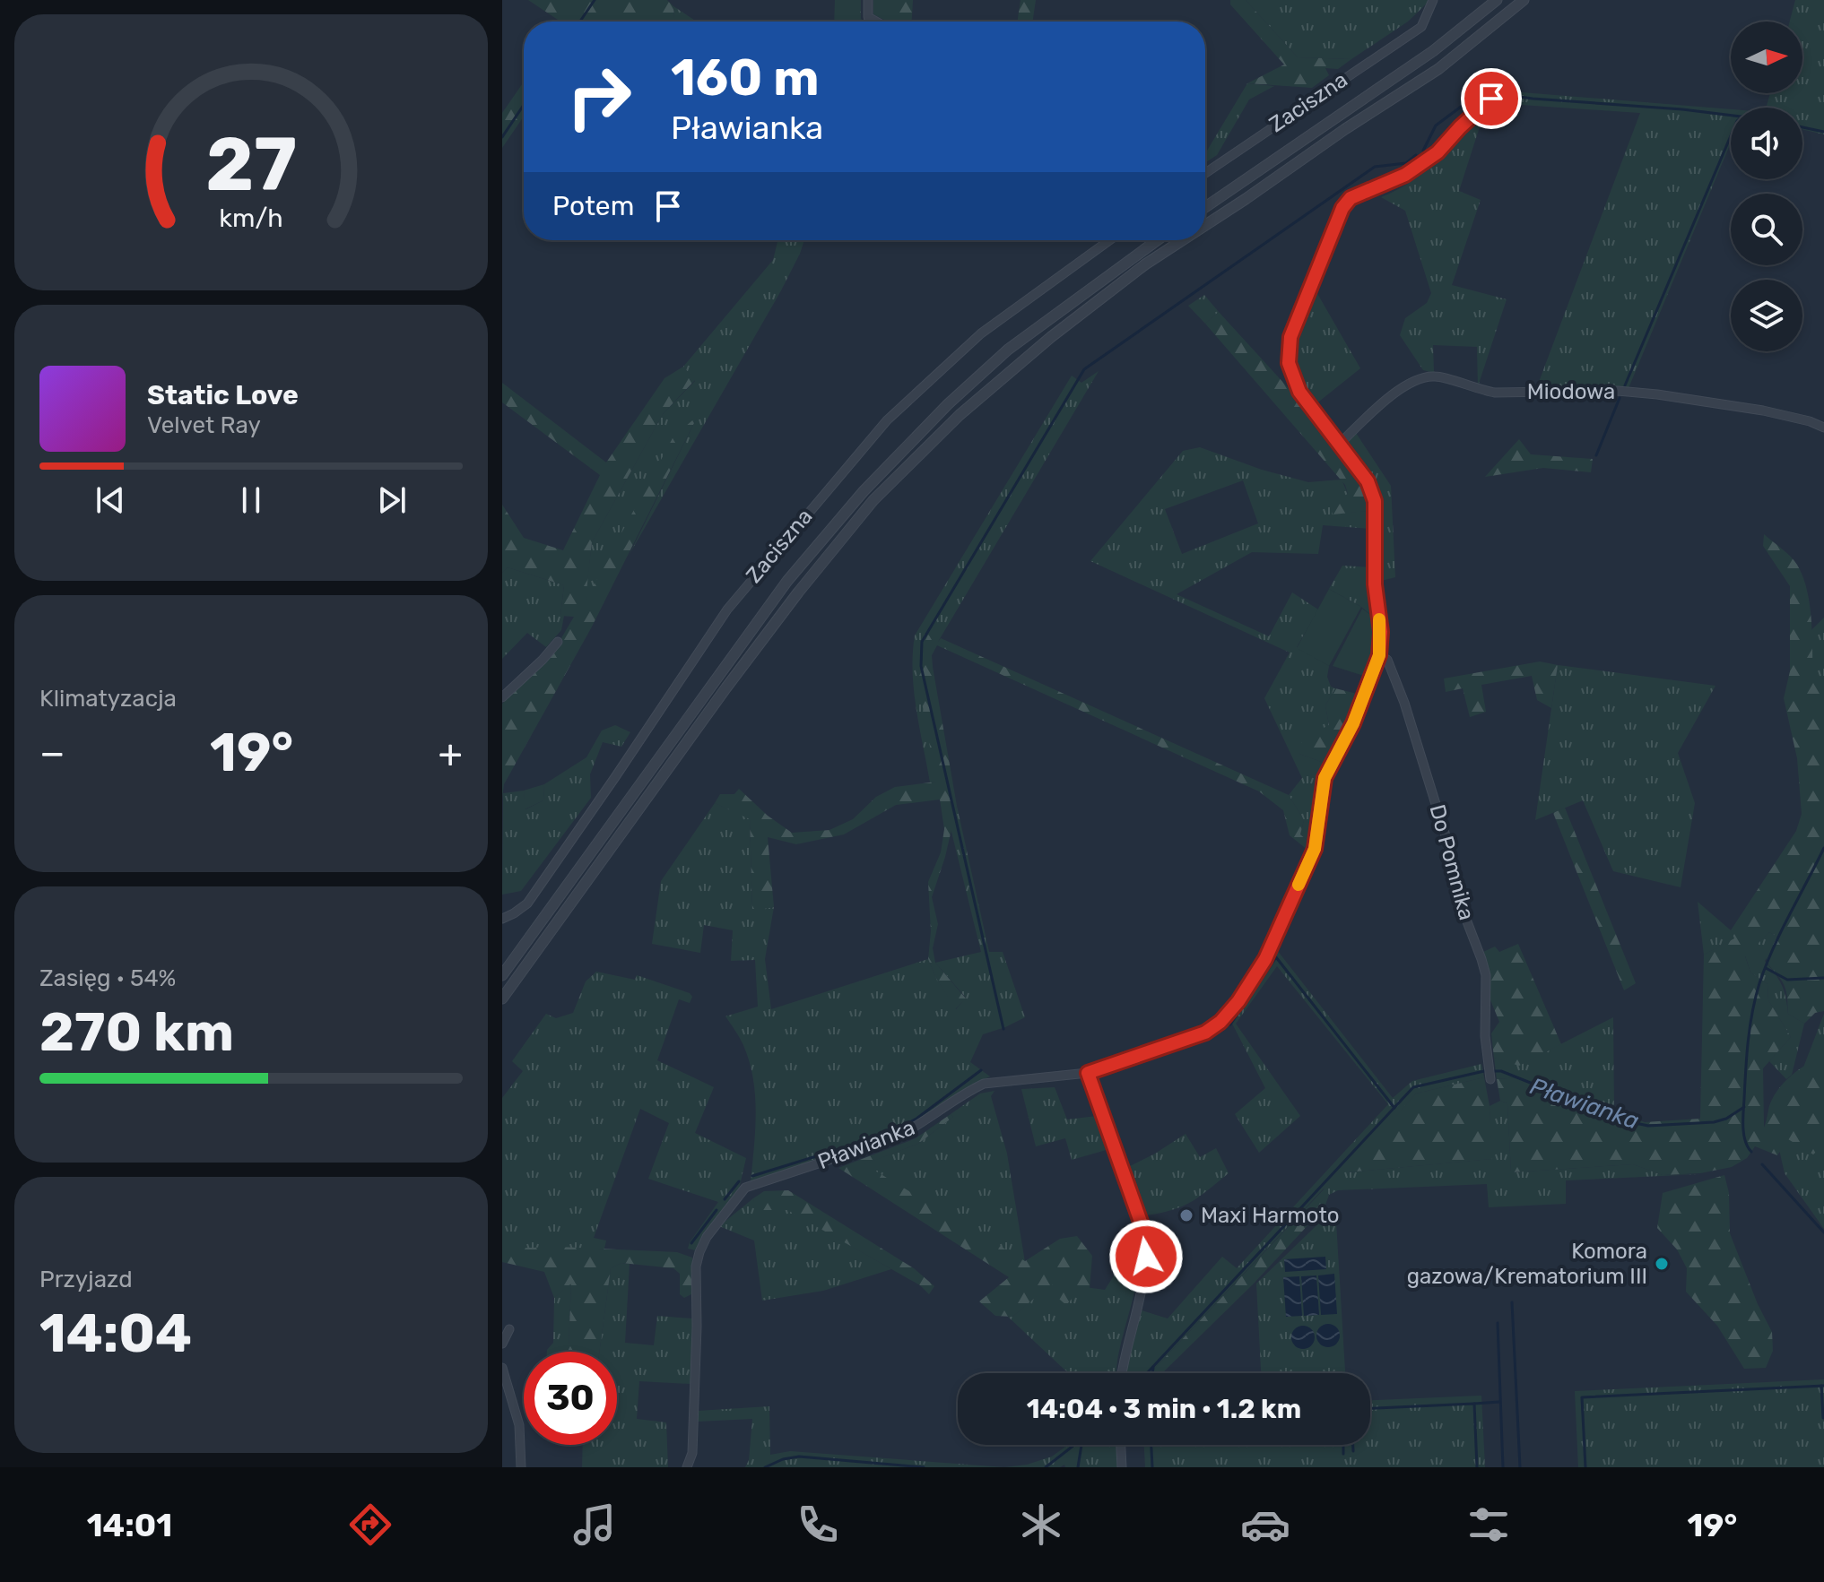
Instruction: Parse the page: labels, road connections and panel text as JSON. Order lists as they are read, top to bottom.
{
  "streets": {
    "street": [
      "Zaciszna",
      "Miodowa",
      "Do Pomnika",
      "Pławianka"
    ]
  },
  "crossings": [
    ["Miodowa", "Pławianka"],
    ["Do Pomnika", "Pławianka"]
  ],
  "water": ["Pławianka"],
  "places": ["Maxi Harmoto", "Komora gazowa/Krematorium III"],
  "north": "right",
  "page": {
    "turn": ["160 m", "Pławianka"],
    "then": "Potem",
    "song": ["Static Love", "Velvet Ray"],
    "tile": [
      "Klimatyzacja",
      ["Zasięg · 54%", "270 km"],
      ["Przyjazd", "14:04"]
    ],
    "heat": ["−", "19°", "+"],
    "limit": "30",
    "trip": "14:04 · 3 min · 1.2 km",
    "tabs": ["14:01", "19°"],
    "gauge": ["27", "km/h"]
  }
}
